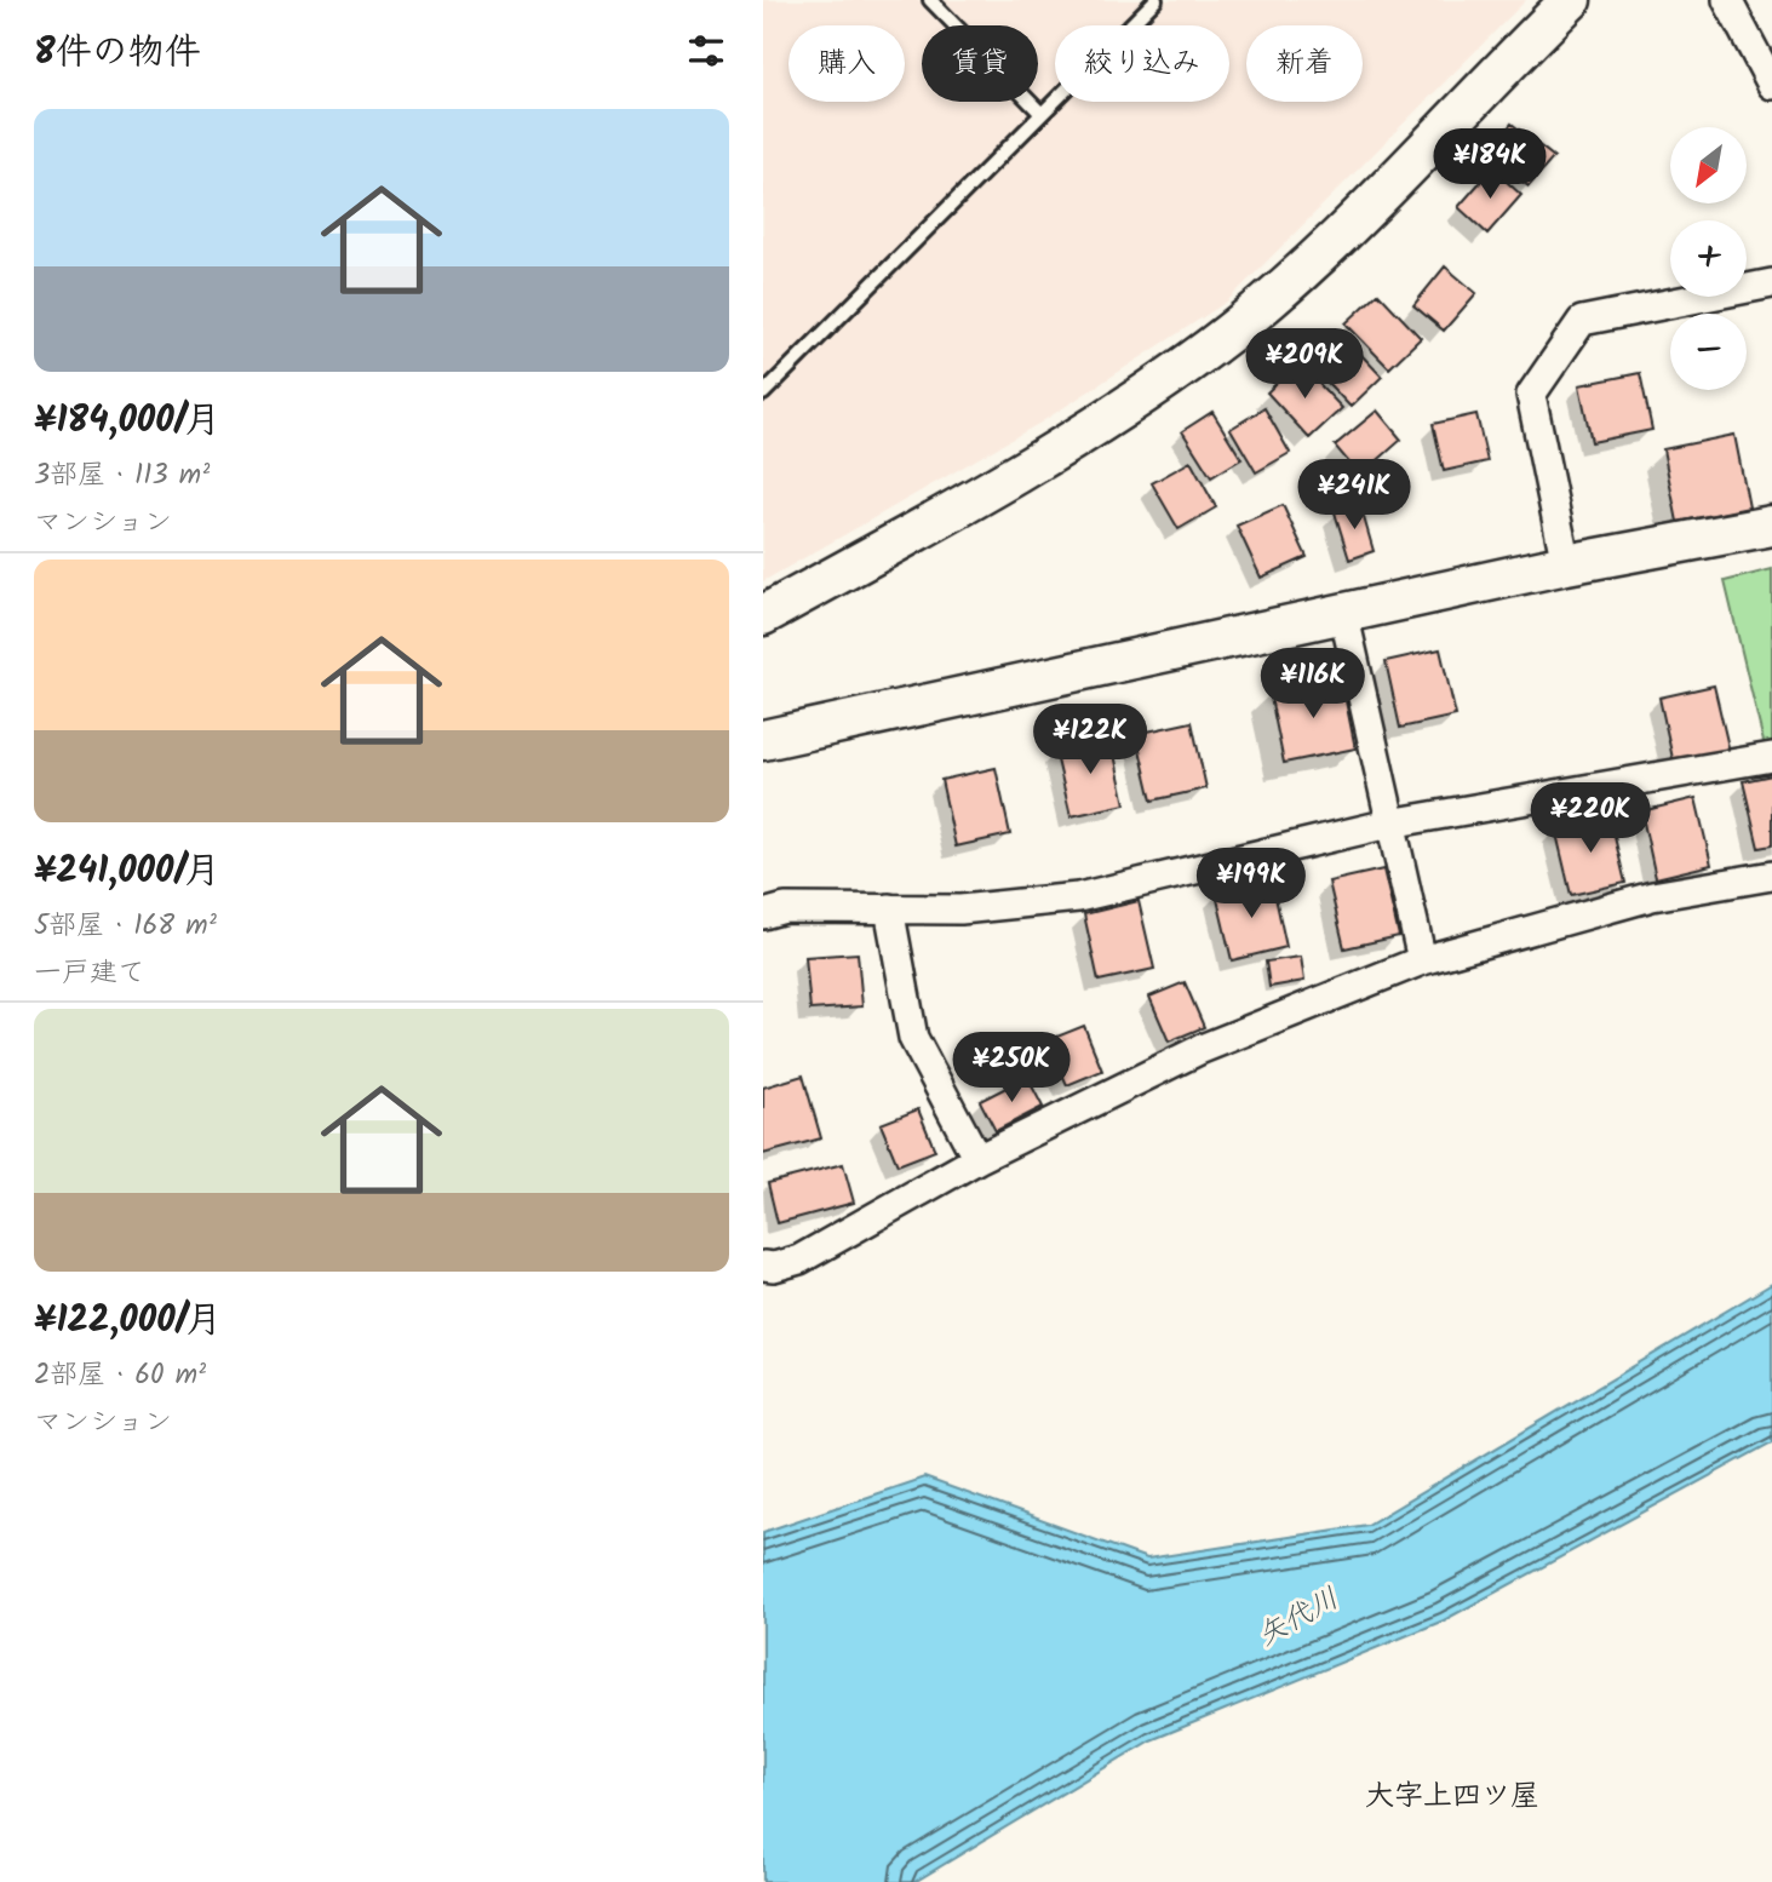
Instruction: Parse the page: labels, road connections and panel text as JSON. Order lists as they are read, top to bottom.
{
  "districts": ["大字上四ツ屋"],
  "water": ["矢代川"],
  "north": "bottom left",
  "page": {
    "heading": "8件の物件",
    "chip": [
      "購入",
      "賃貸",
      "絞り込み",
      "新着"
    ],
    "list": [
      {
        "name": "¥184,000/月",
        "note": "3部屋 · 113 m² · マンション"
      },
      {
        "name": "¥241,000/月",
        "note": "5部屋 · 168 m² · 一戸建て"
      },
      {
        "name": "¥122,000/月",
        "note": "2部屋 · 60 m² · マンション"
      }
    ],
    "map_buttons": ["+", "−"],
    "price": [
      "¥184K",
      "¥209K",
      "¥241K",
      "¥116K",
      "¥122K",
      "¥220K",
      "¥199K",
      "¥250K"
    ]
  }
}
